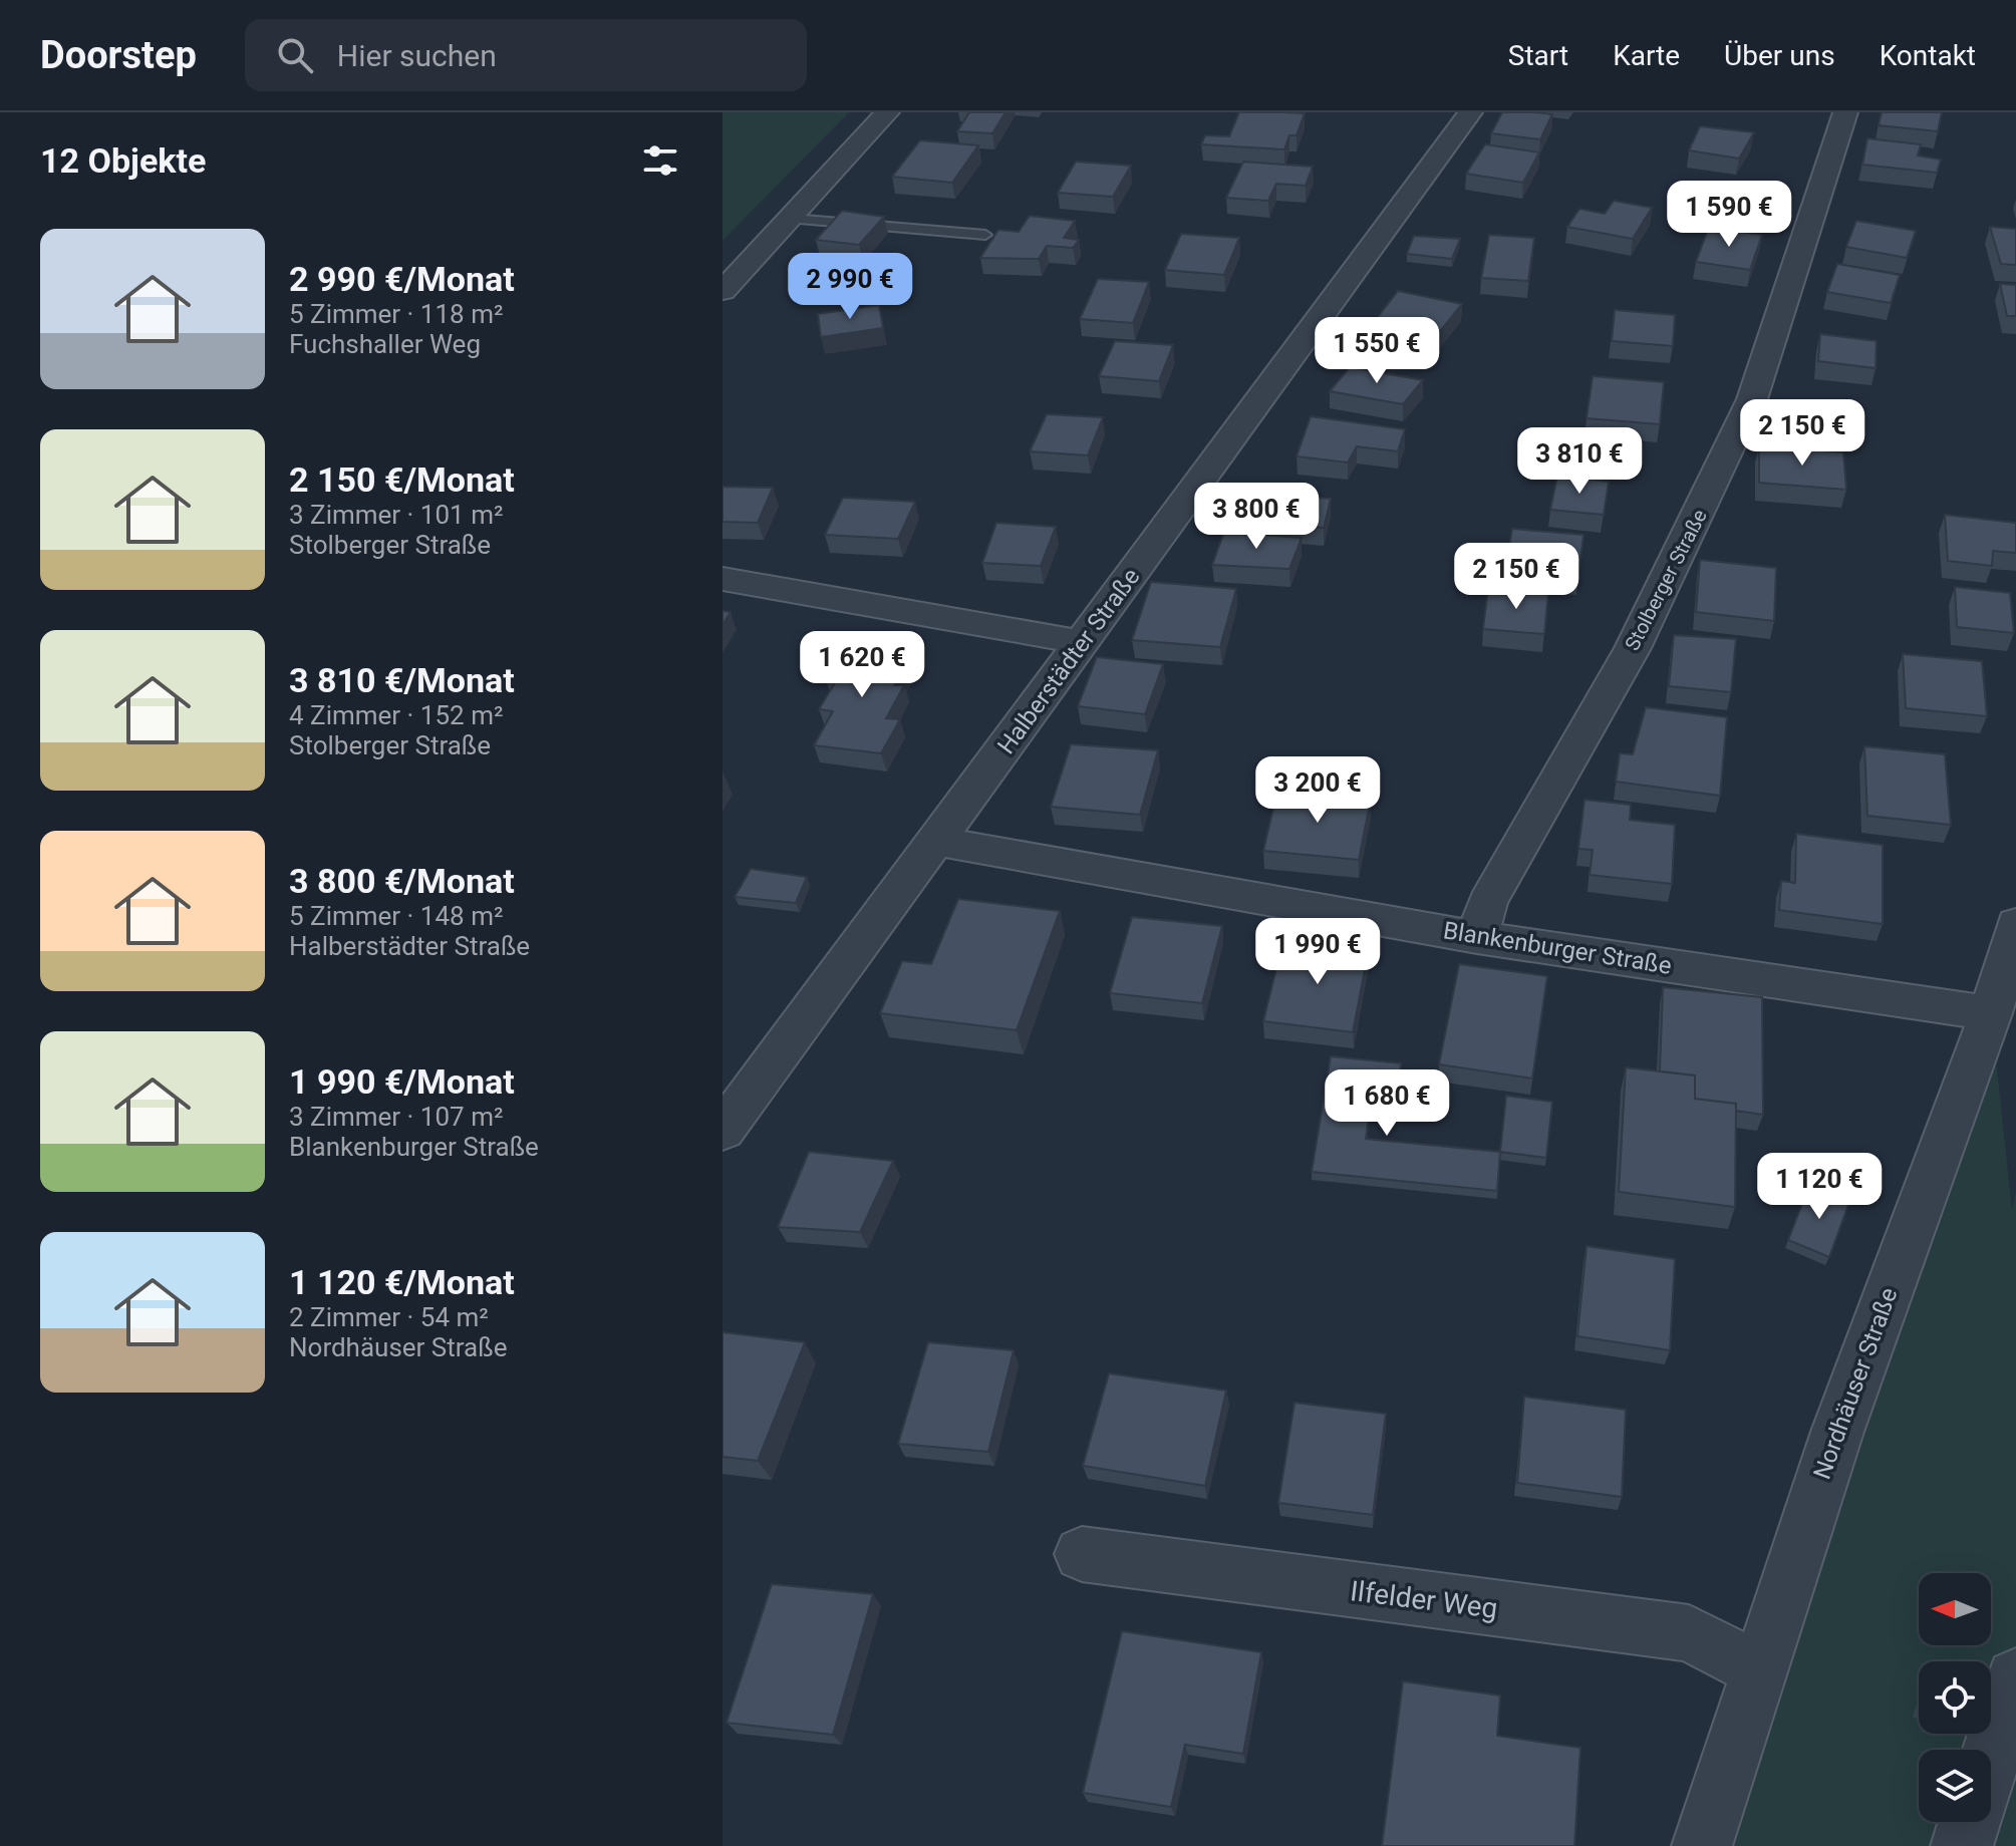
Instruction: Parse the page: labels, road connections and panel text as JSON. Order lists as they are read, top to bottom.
{
  "streets": {
    "street": [
      "Stolberger Straße",
      "Halberstädter Straße",
      "Blankenburger Straße",
      "Nordhäuser Straße",
      "Ilfelder Weg"
    ]
  },
  "crossings": [
    ["Stolberger Straße", "Blankenburger Straße"],
    ["Halberstädter Straße", "Blankenburger Straße"],
    ["Blankenburger Straße", "Nordhäuser Straße"],
    ["Nordhäuser Straße", "Ilfelder Weg"]
  ],
  "north": "left",
  "page": {
    "header": "Doorstep",
    "search": "Hier suchen",
    "nav": [
      "Start",
      "Karte",
      "Über uns",
      "Kontakt"
    ],
    "heading": "12 Objekte",
    "price": [
      "1 590 €",
      "2 990 €",
      "1 550 €",
      "2 150 €",
      "3 810 €",
      "3 800 €",
      "2 150 €",
      "1 620 €",
      "3 200 €",
      "1 990 €",
      "1 680 €",
      "1 120 €"
    ],
    "list": [
      {
        "name": "2 990 €/Monat",
        "note": "5 Zimmer · 118 m² · Fuchshaller Weg"
      },
      {
        "name": "2 150 €/Monat",
        "note": "3 Zimmer · 101 m² · Stolberger Straße"
      },
      {
        "name": "3 810 €/Monat",
        "note": "4 Zimmer · 152 m² · Stolberger Straße"
      },
      {
        "name": "3 800 €/Monat",
        "note": "5 Zimmer · 148 m² · Halberstädter Straße"
      },
      {
        "name": "1 990 €/Monat",
        "note": "3 Zimmer · 107 m² · Blankenburger Straße"
      },
      {
        "name": "1 120 €/Monat",
        "note": "2 Zimmer · 54 m² · Nordhäuser Straße"
      }
    ]
  }
}
